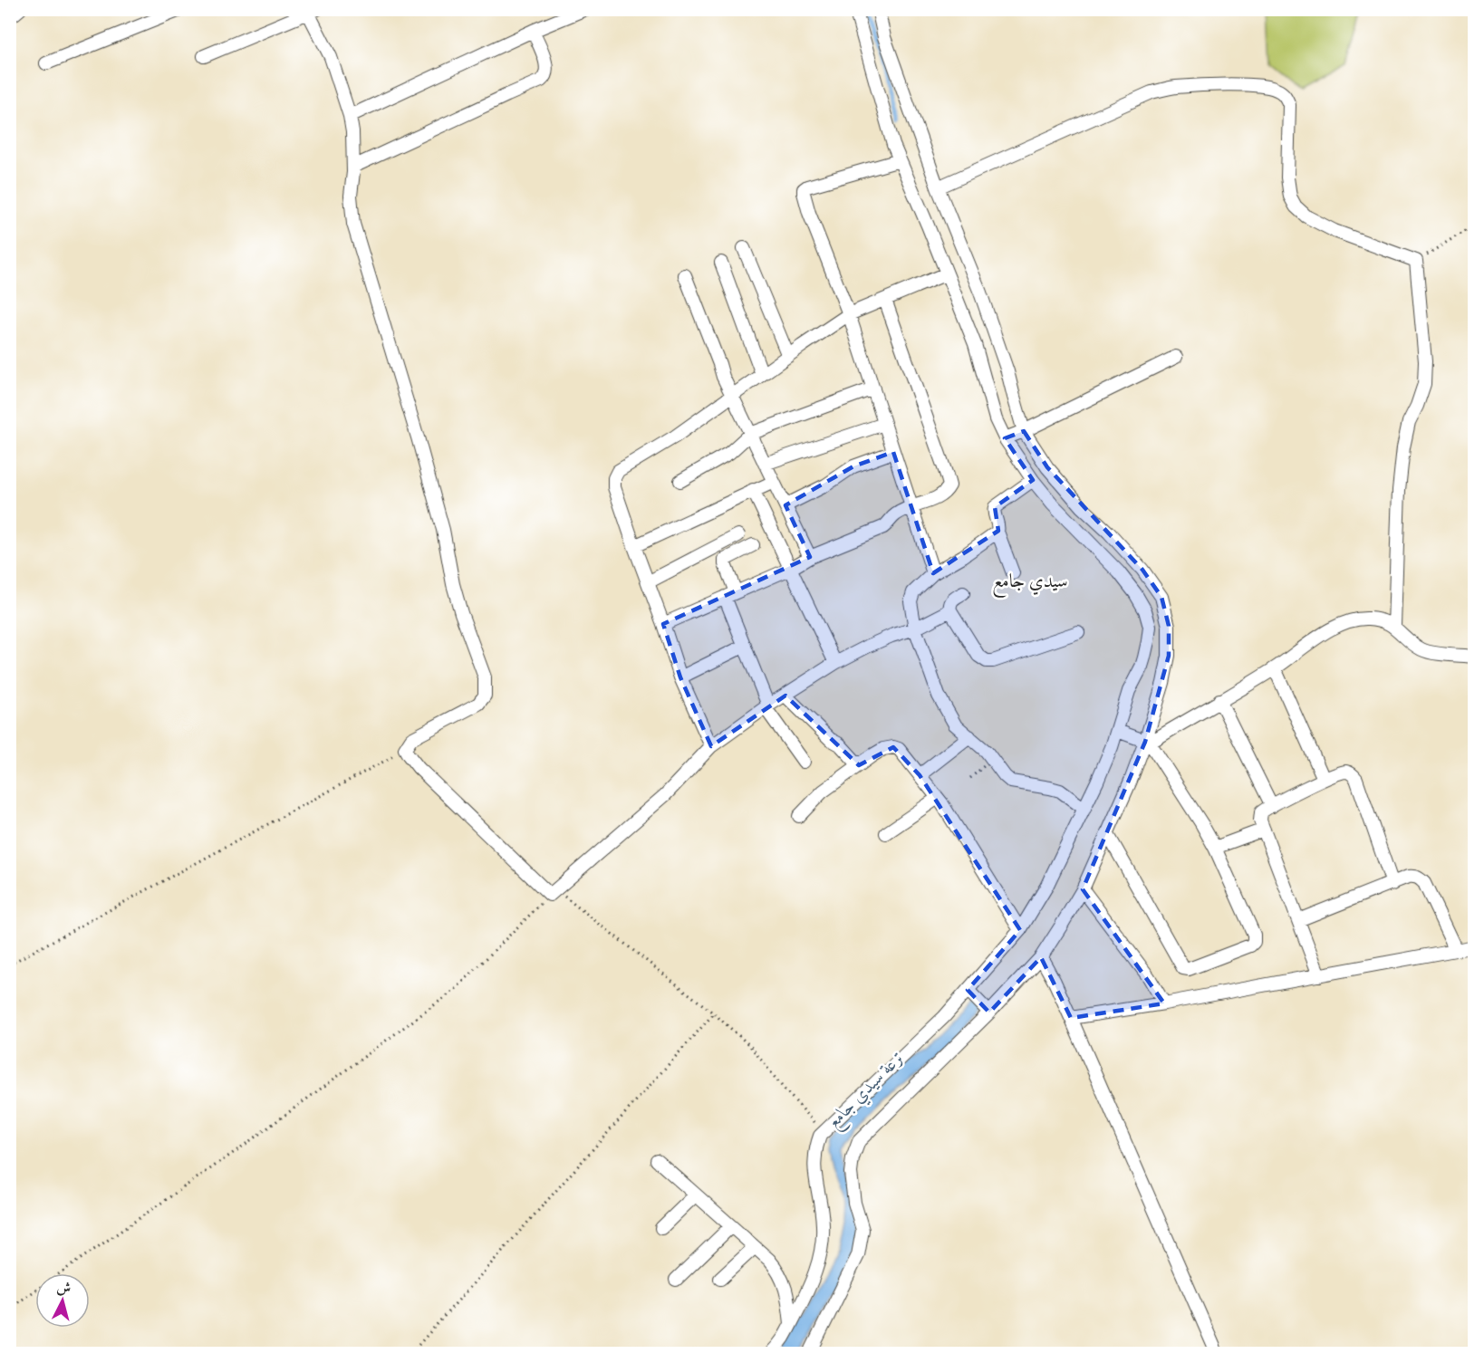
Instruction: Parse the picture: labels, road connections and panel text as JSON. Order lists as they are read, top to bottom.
{
  "districts": ["سيدي جامع"],
  "water": ["ترعة سيدي جامع"],
  "north": "top"
}
